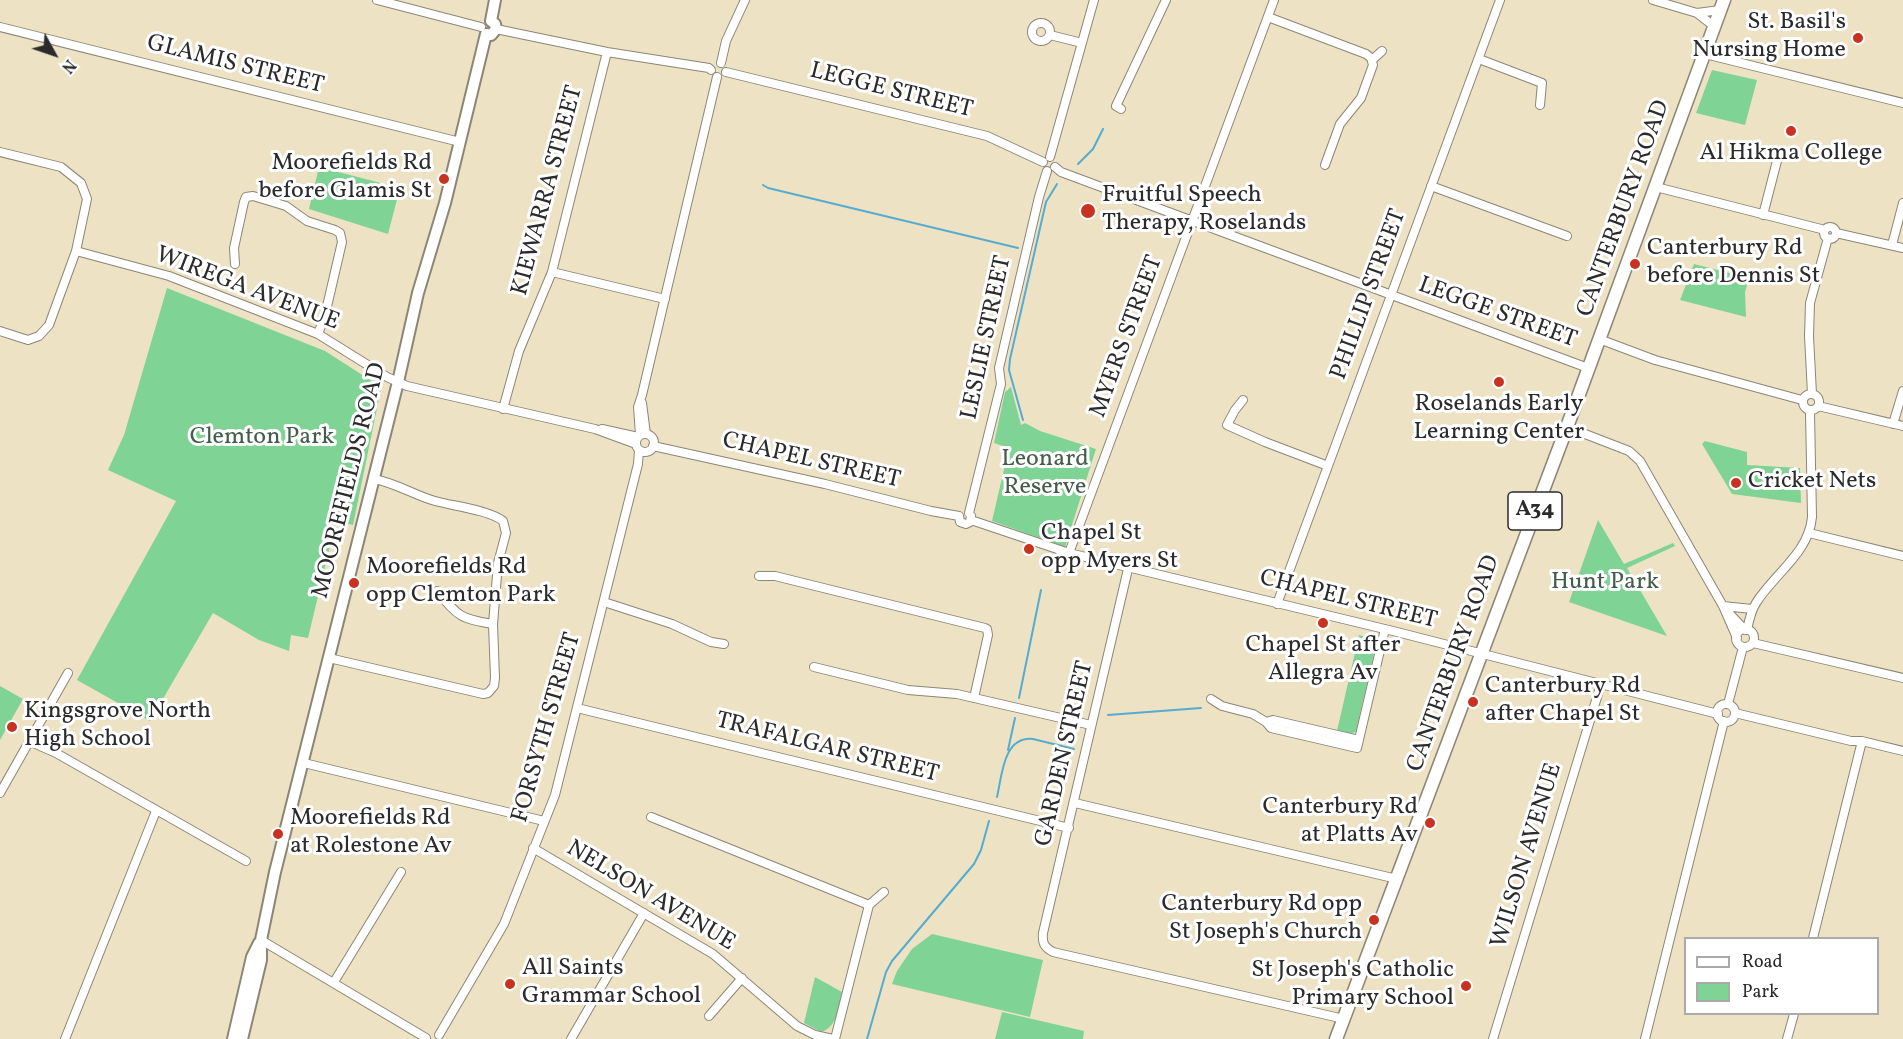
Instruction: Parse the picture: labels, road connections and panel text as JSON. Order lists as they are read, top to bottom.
{
  "streets": {
    "highway": ["CANTERBURY ROAD", "A34"],
    "main road": ["MOOREFIELDS ROAD"],
    "street": [
      "GLAMIS STREET",
      "LEGGE STREET",
      "KIEWARRA STREET",
      "WIREGA AVENUE",
      "PHILLIP STREET",
      "MYERS STREET",
      "LESLIE STREET",
      "CHAPEL STREET",
      "FORSYTH STREET",
      "TRAFALGAR STREET",
      "GARDEN STREET",
      "WILSON AVENUE",
      "NELSON AVENUE"
    ]
  },
  "crossings": [
    ["GLAMIS STREET", "MOOREFIELDS ROAD"],
    ["LEGGE STREET", "CANTERBURY ROAD"],
    ["LEGGE STREET", "PHILLIP STREET"],
    ["LEGGE STREET", "MYERS STREET"],
    ["LEGGE STREET", "LESLIE STREET"],
    ["CANTERBURY ROAD", "CHAPEL STREET"],
    ["CANTERBURY ROAD", "GARDEN STREET"],
    ["WIREGA AVENUE", "MOOREFIELDS ROAD"],
    ["PHILLIP STREET", "CHAPEL STREET"],
    ["MYERS STREET", "CHAPEL STREET"],
    ["LESLIE STREET", "CHAPEL STREET"],
    ["CHAPEL STREET", "GARDEN STREET"],
    ["CHAPEL STREET", "WILSON AVENUE"],
    ["FORSYTH STREET", "TRAFALGAR STREET"],
    ["FORSYTH STREET", "NELSON AVENUE"],
    ["TRAFALGAR STREET", "GARDEN STREET"]
  ],
  "parks": ["Clemton Park", "Leonard Reserve", "Hunt Park"],
  "places": [
    "St. Basil's Nursing Home",
    "Al Hikma College",
    "Moorefields Rd before Glamis St",
    "Fruitful Speech Therapy, Roselands",
    "Canterbury Rd before Dennis St",
    "Roselands Early Learning Center",
    "Cricket Nets",
    "Chapel St opp Myers St",
    "Moorefields Rd opp Clemton Park",
    "Chapel St after Allegra Av",
    "Canterbury Rd after Chapel St",
    "Kingsgrove North High School",
    "Canterbury Rd at Platts Av",
    "Moorefields Rd at Rolestone Av",
    "Canterbury Rd opp St Joseph's Church",
    "All Saints Grammar School",
    "St Joseph's Catholic Primary School"
  ],
  "legend": ["Road", "Park"],
  "north": "bottom right"
}
